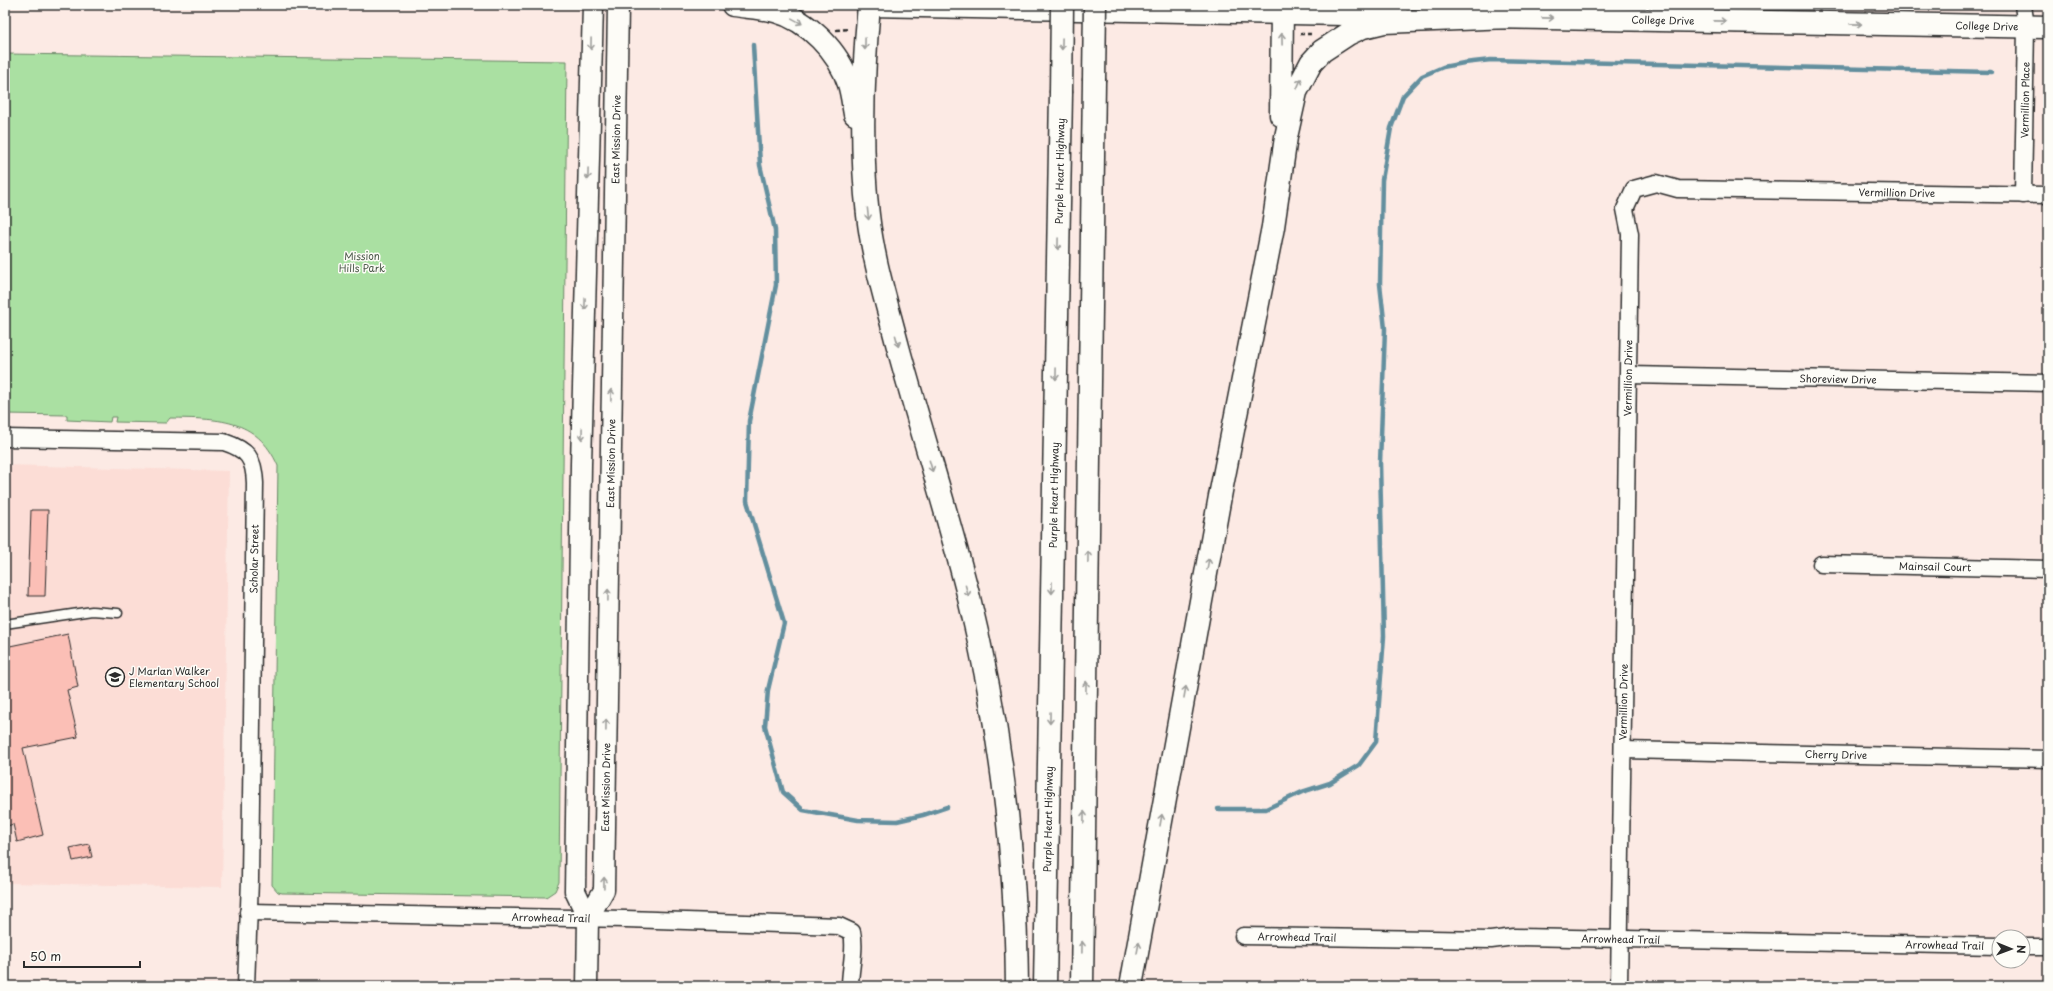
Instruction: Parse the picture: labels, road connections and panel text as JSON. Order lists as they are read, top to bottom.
{
  "streets": {
    "main road": ["College Drive", "Purple Heart Highway"],
    "street": [
      "Vermillion Place",
      "East Mission Drive",
      "Vermillion Drive",
      "Shoreview Drive",
      "Scholar Street",
      "Mainsail Court",
      "Cherry Drive",
      "Arrowhead Trail"
    ]
  },
  "crossings": [
    ["College Drive", "Vermillion Place"],
    ["Vermillion Place", "Vermillion Drive"],
    ["East Mission Drive", "Arrowhead Trail"],
    ["Vermillion Drive", "Shoreview Drive"],
    ["Vermillion Drive", "Cherry Drive"],
    ["Vermillion Drive", "Arrowhead Trail"],
    ["Scholar Street", "Arrowhead Trail"]
  ],
  "one_way": ["College Drive"],
  "parks": ["Mission Hills Park"],
  "places": {
    "school or university": ["J Marlan Walker Elementary School"]
  },
  "scale_bar": "50 m",
  "north": "right"
}
